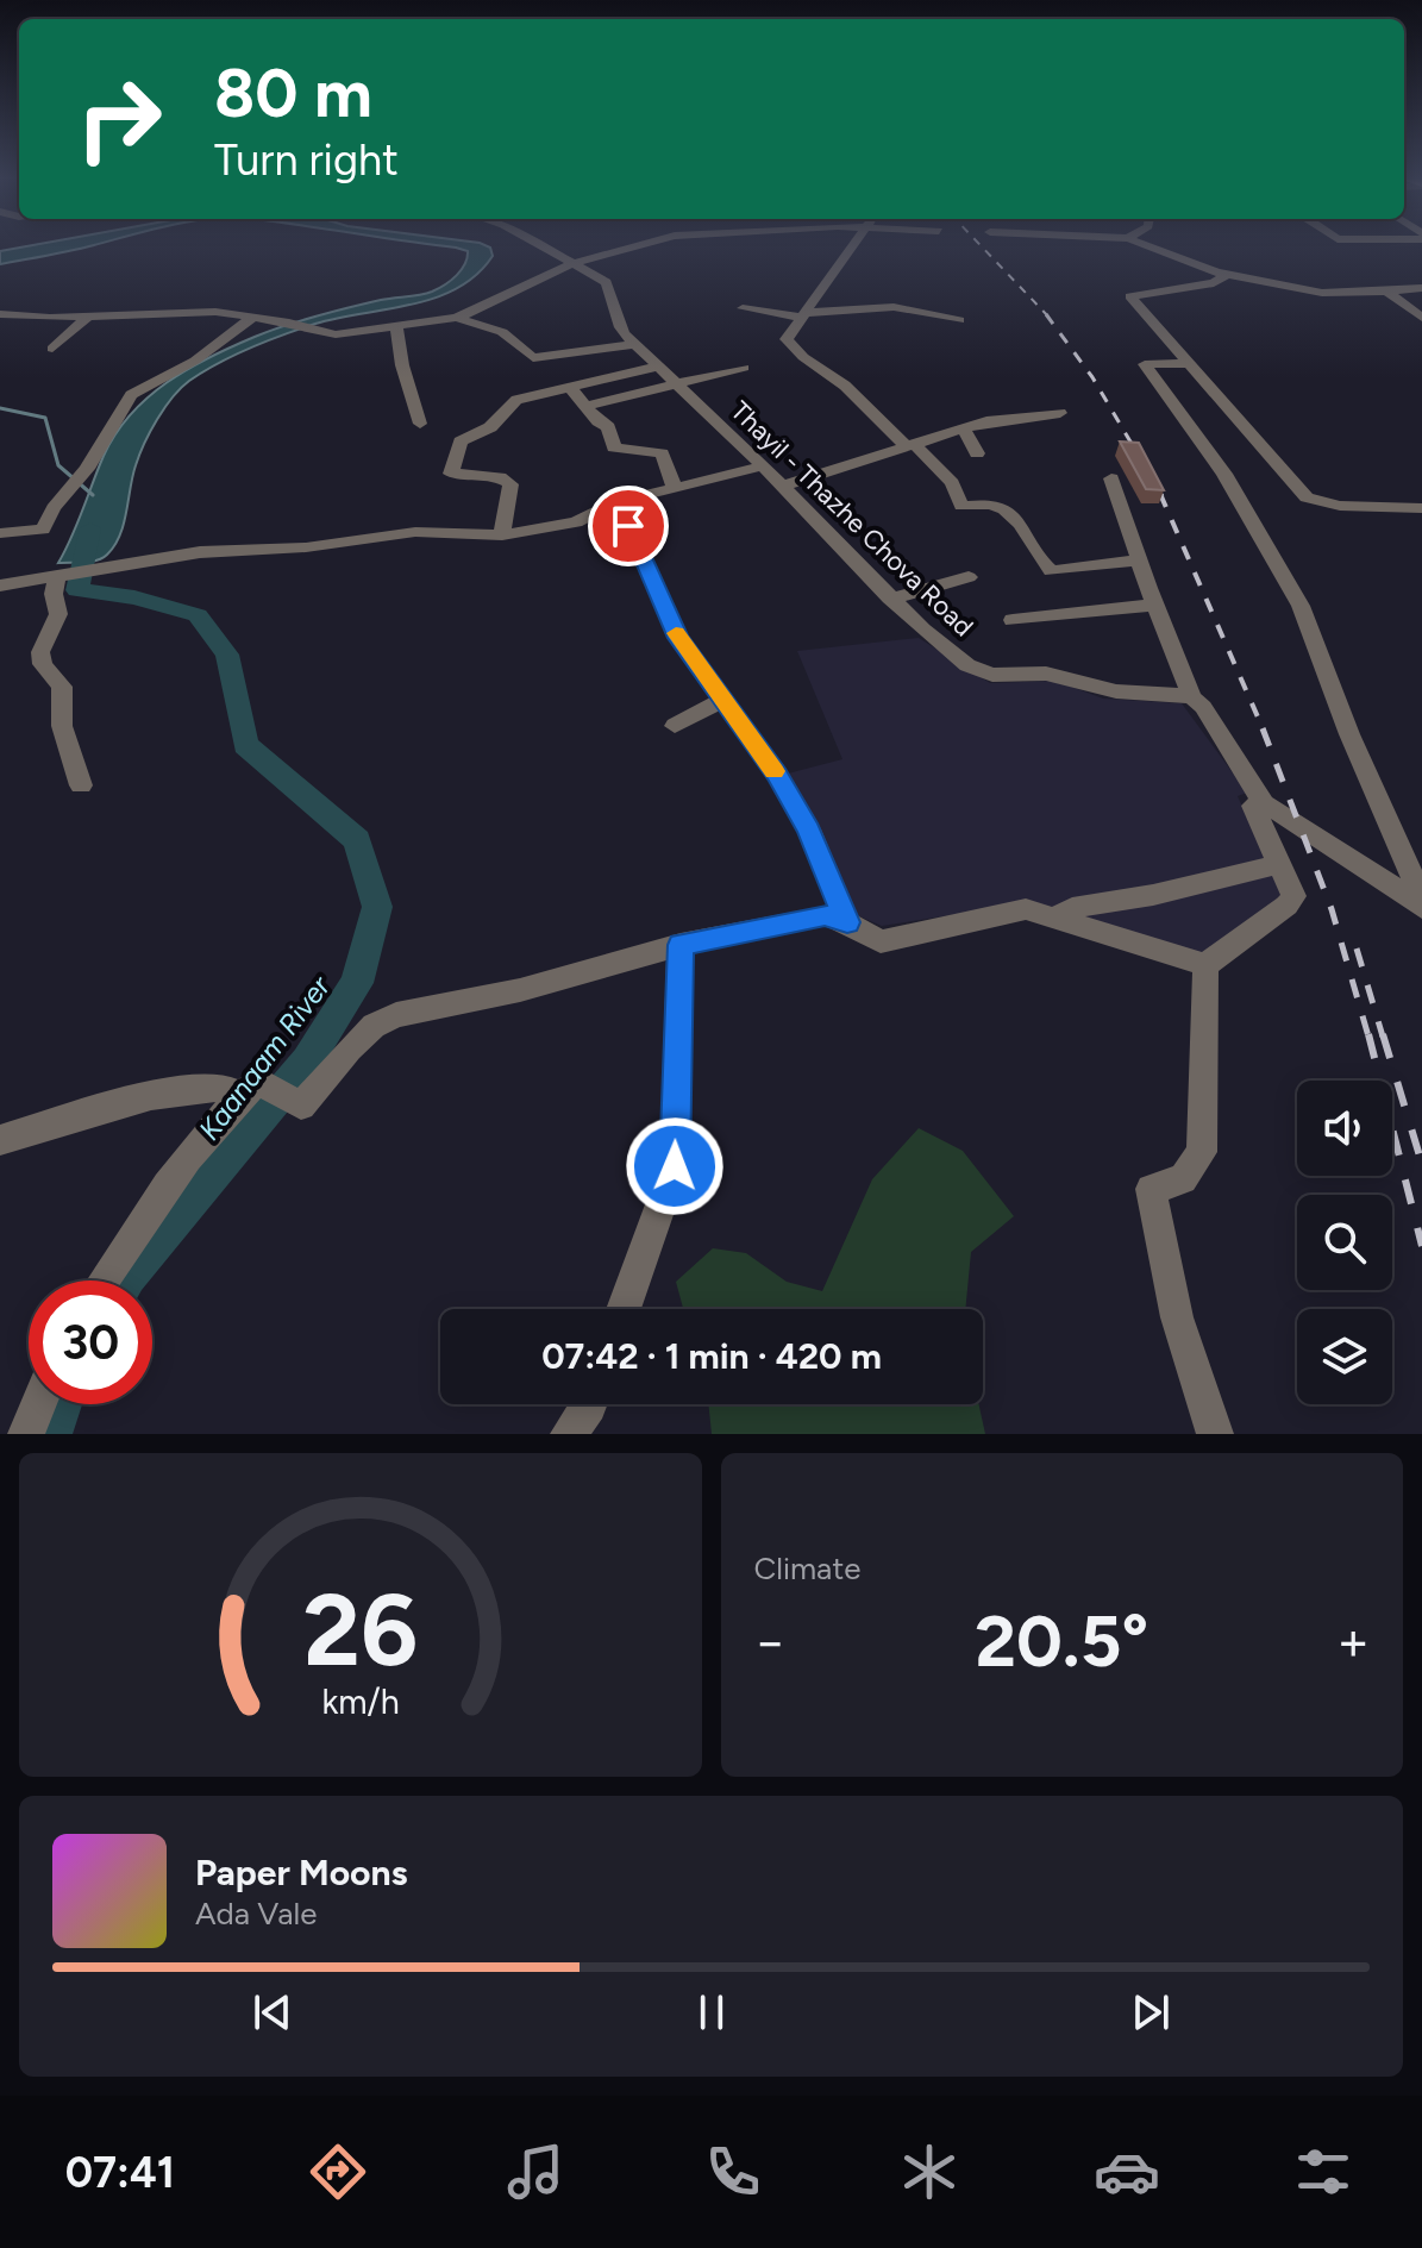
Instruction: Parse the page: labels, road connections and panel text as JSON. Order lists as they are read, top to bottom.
{
  "streets": {
    "street": ["Thayil - Thazhe Chova Road"]
  },
  "water": ["Kaanaam River"],
  "page": {
    "turn": ["80 m", "Turn right"],
    "limit": "30",
    "trip": "07:42 · 1 min · 420 m",
    "tile": "Climate",
    "heat": ["−", "20.5°", "+"],
    "song": ["Paper Moons", "Ada Vale"],
    "tabs": "07:41",
    "gauge": ["26", "km/h"]
  }
}
